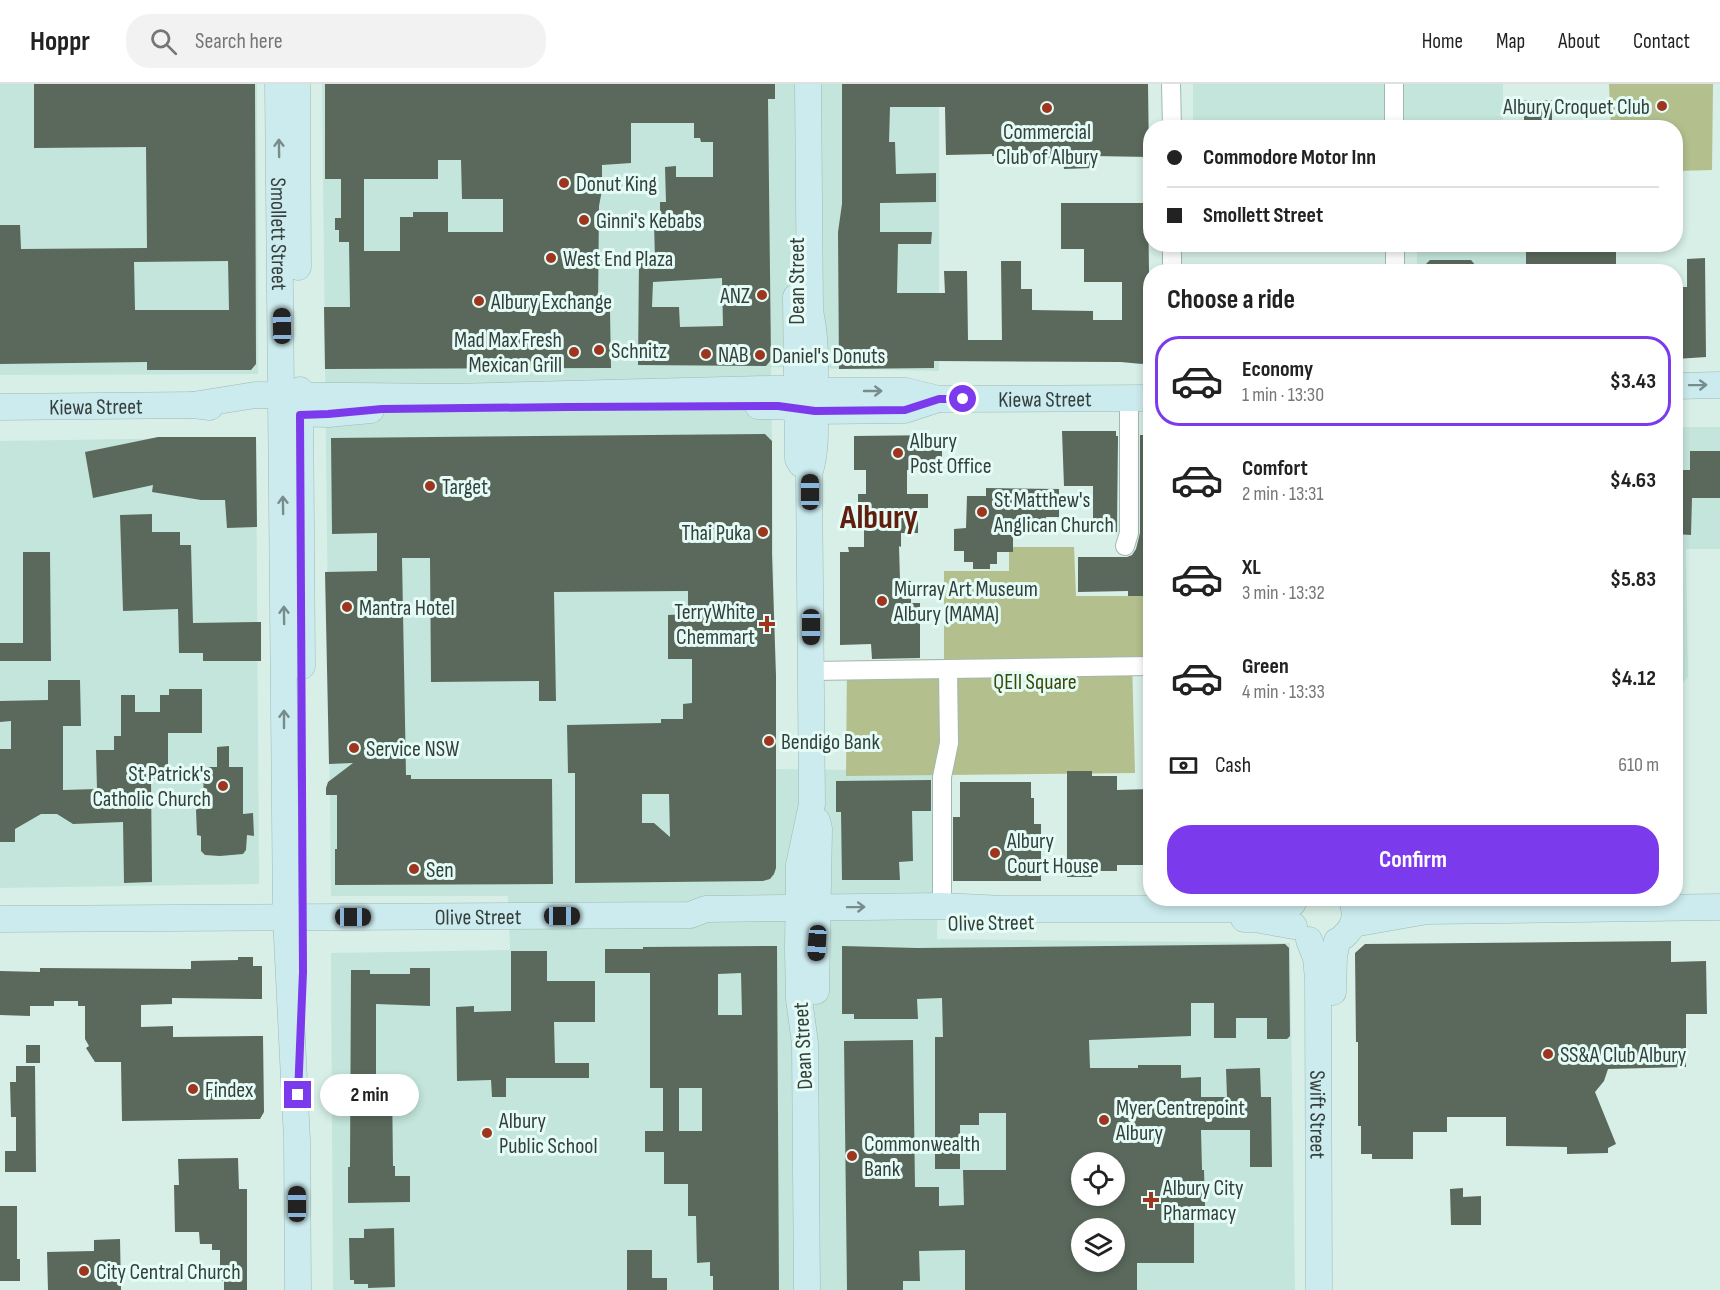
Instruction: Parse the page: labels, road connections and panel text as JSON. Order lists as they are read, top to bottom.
{
  "streets": {
    "street": [
      "Smollett Street",
      "Dean Street",
      "Kiewa Street",
      "Olive Street",
      "Swift Street"
    ]
  },
  "crossings": [
    ["Smollett Street", "Kiewa Street"],
    ["Smollett Street", "Olive Street"],
    ["Dean Street", "Kiewa Street"],
    ["Dean Street", "Olive Street"],
    ["Olive Street", "Swift Street"]
  ],
  "districts": ["Albury"],
  "parks": ["QEII Square"],
  "places": {
    "other": [
      "Albury Croquet Club",
      "Commercial Club of Albury",
      "Donut King",
      "Ginni's Kebabs",
      "West End Plaza",
      "ANZ",
      "Albury Exchange",
      "Schnitz",
      "Mad Max Fresh Mexican Grill",
      "NAB",
      "Daniel's Donuts",
      "Albury Post Office",
      "Target",
      "St Matthew's Anglican Church",
      "Thai Puka",
      "Murray Art Museum Albury (MAMA)",
      "Mantra Hotel",
      "Bendigo Bank",
      "Service NSW",
      "St Patrick's Catholic Church",
      "Albury Court House",
      "Sen",
      "SS&A Club Albury",
      "Findex",
      "Myer Centrepoint Albury",
      "Albury Public School",
      "Commonwealth Bank",
      "City Central Church"
    ],
    "health": ["TerryWhite Chemmart", "Albury City Pharmacy"]
  },
  "page": {
    "header": "Hoppr",
    "search": "Search here",
    "nav": [
      "Home",
      "Map",
      "About",
      "Contact"
    ],
    "banner": ["Commodore Motor Inn", "Smollett Street"],
    "heading": "Choose a ride",
    "list": [
      {
        "name": "Economy",
        "note": "1 min · 13:30",
        "value": "$3.43"
      },
      {
        "name": "Comfort",
        "note": "2 min · 13:31",
        "value": "$4.63"
      },
      {
        "name": "XL",
        "note": "3 min · 13:32",
        "value": "$5.83"
      },
      {
        "name": "Green",
        "note": "4 min · 13:33",
        "value": "$4.12"
      }
    ],
    "pay": ["Cash", "610 m"],
    "buttons": "Confirm",
    "bubble": "2 min"
  }
}
